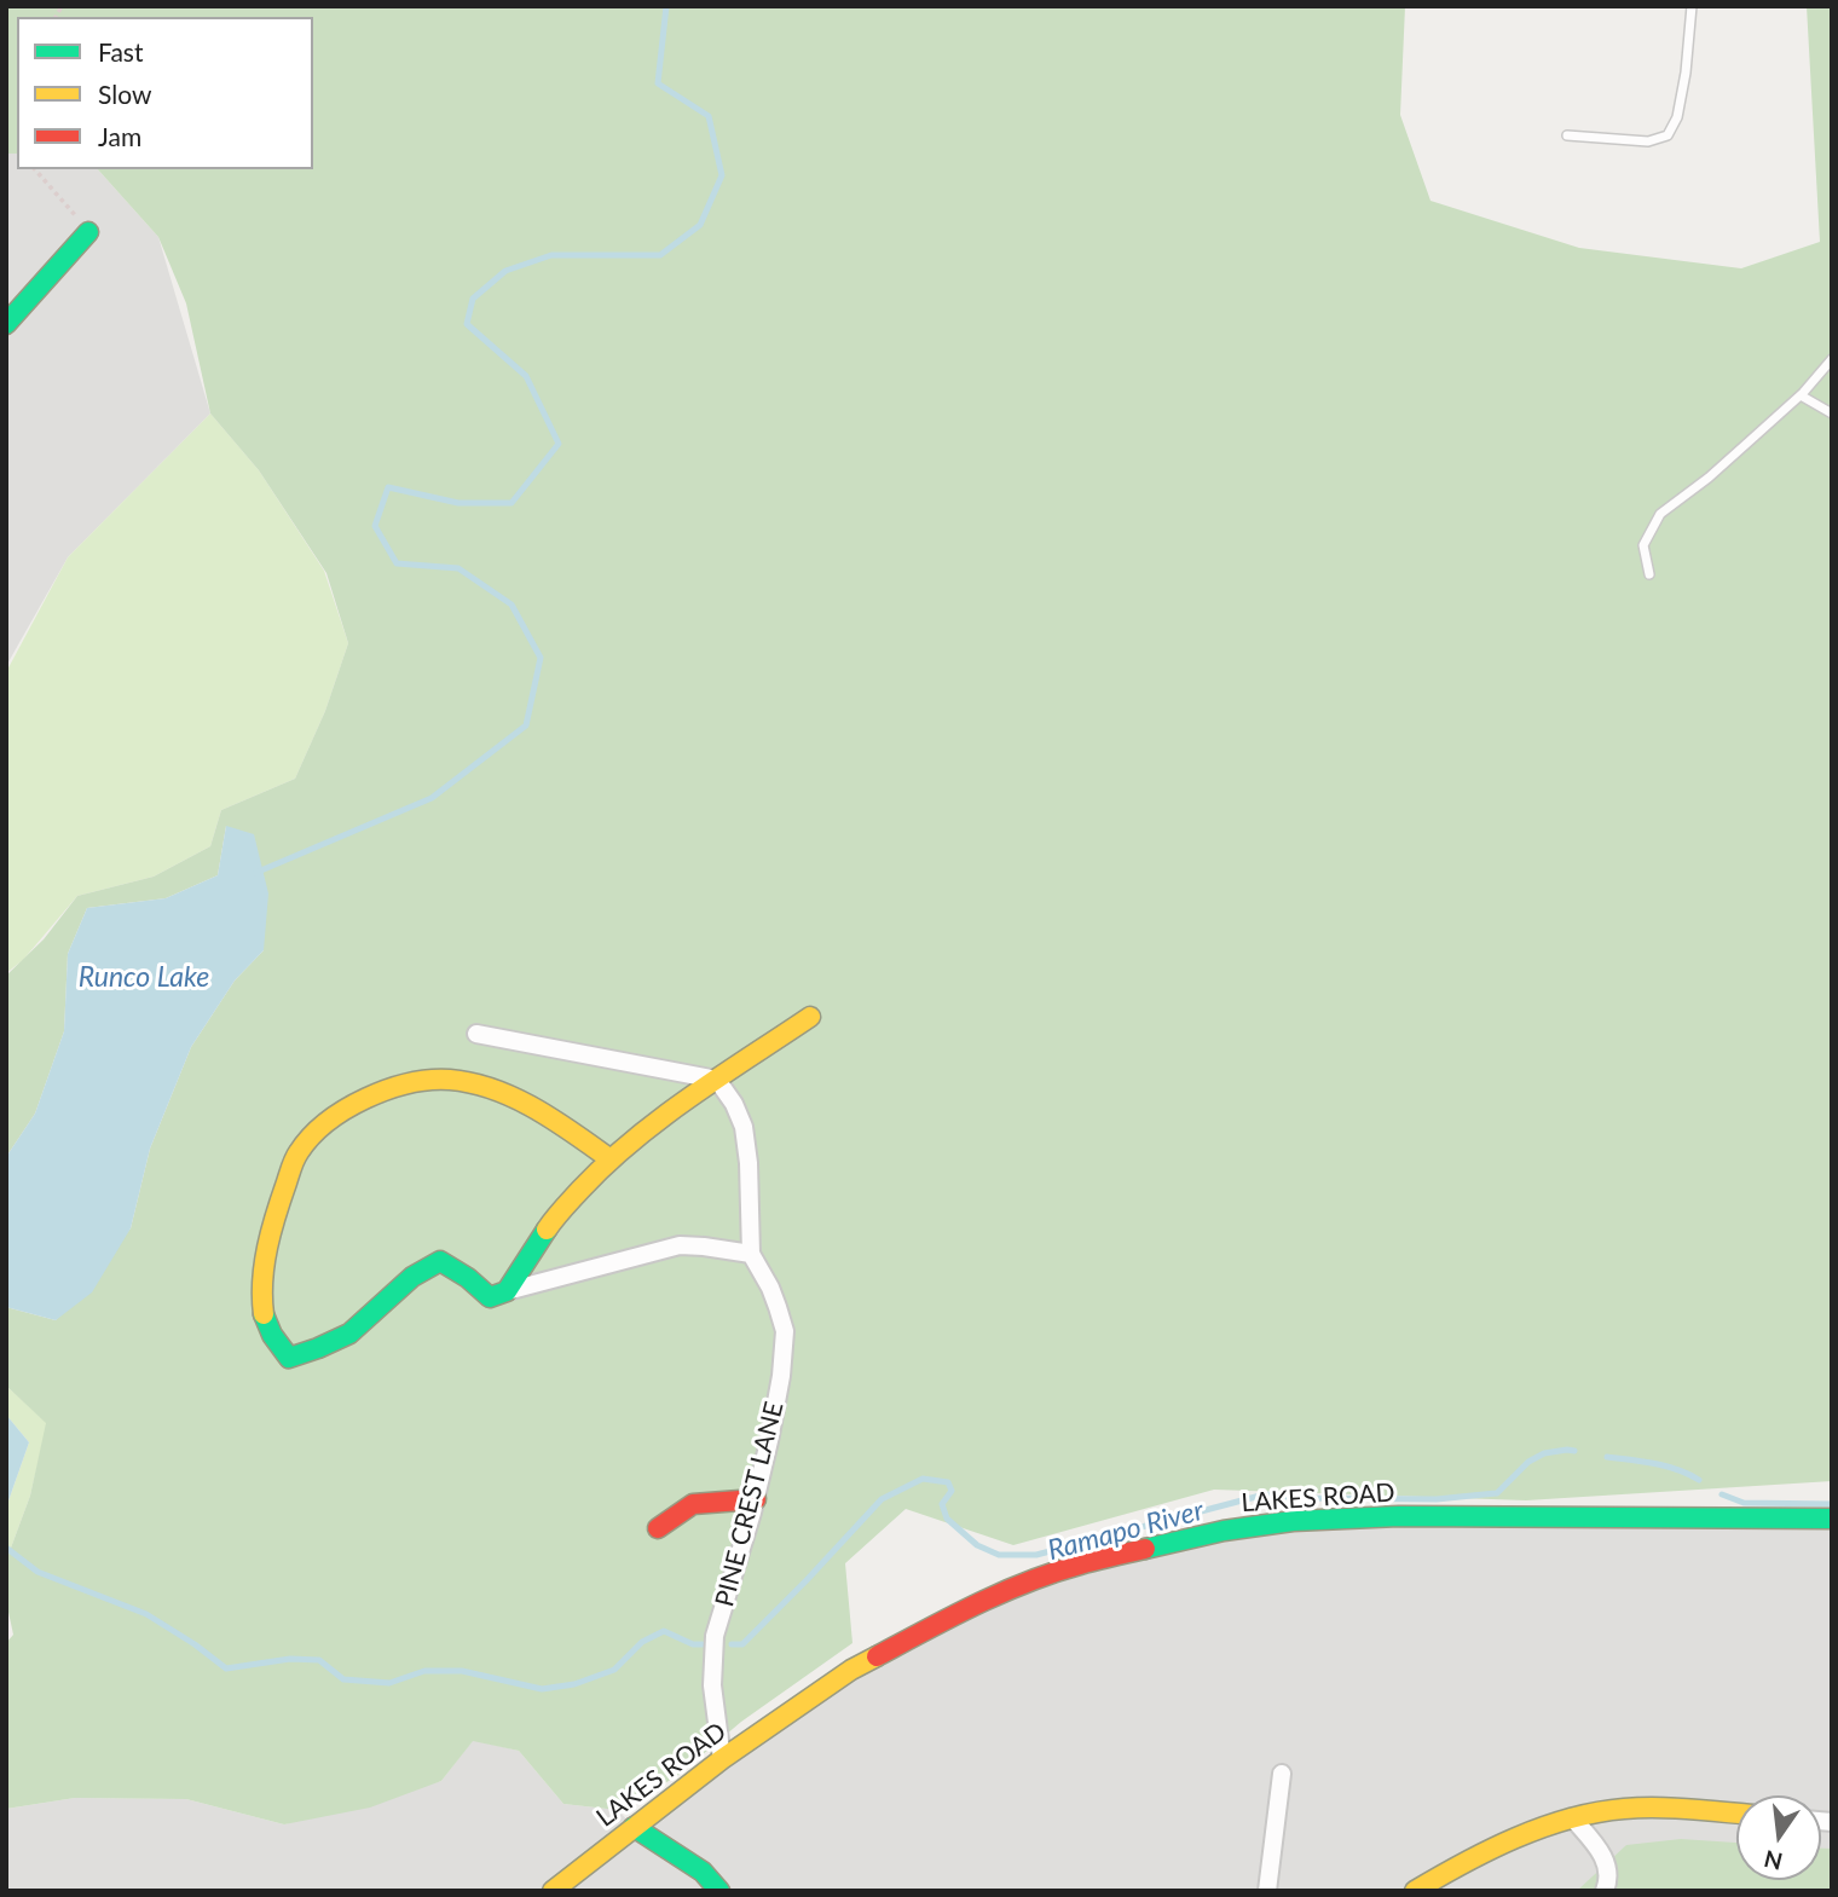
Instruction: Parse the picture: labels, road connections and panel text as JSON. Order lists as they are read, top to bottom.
{
  "streets": {
    "street": ["LAKES ROAD", "PINE CREST LANE"]
  },
  "crossings": [
    ["LAKES ROAD", "PINE CREST LANE"]
  ],
  "water": ["Runco Lake", "Ramapo River"],
  "legend": ["Fast", "Slow", "Jam"],
  "north": "bottom"
}
